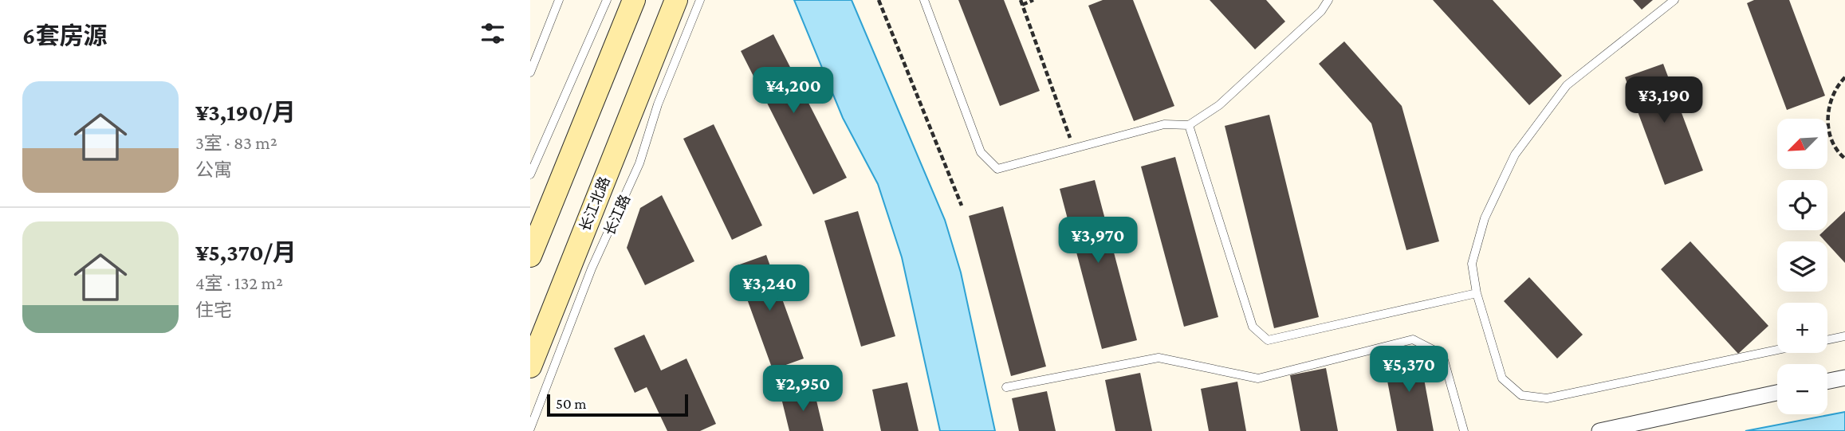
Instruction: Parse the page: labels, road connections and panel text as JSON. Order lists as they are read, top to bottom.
{
  "streets": {
    "main road": ["长江北路", "长江路"]
  },
  "crossings": [
    ["长江北路", "长江路"]
  ],
  "scale_bar": "50 m",
  "north": "bottom left",
  "page": {
    "heading": "6套房源",
    "list": [
      {
        "name": "¥3,190/月",
        "note": "3室 · 83 m² · 公寓"
      },
      {
        "name": "¥5,370/月",
        "note": "4室 · 132 m² · 住宅"
      }
    ],
    "price": [
      "¥4,200",
      "¥3,190",
      "¥3,970",
      "¥3,240",
      "¥5,370",
      "¥2,950"
    ],
    "map_buttons": ["+", "−"],
    "scale": "50 m"
  }
}
